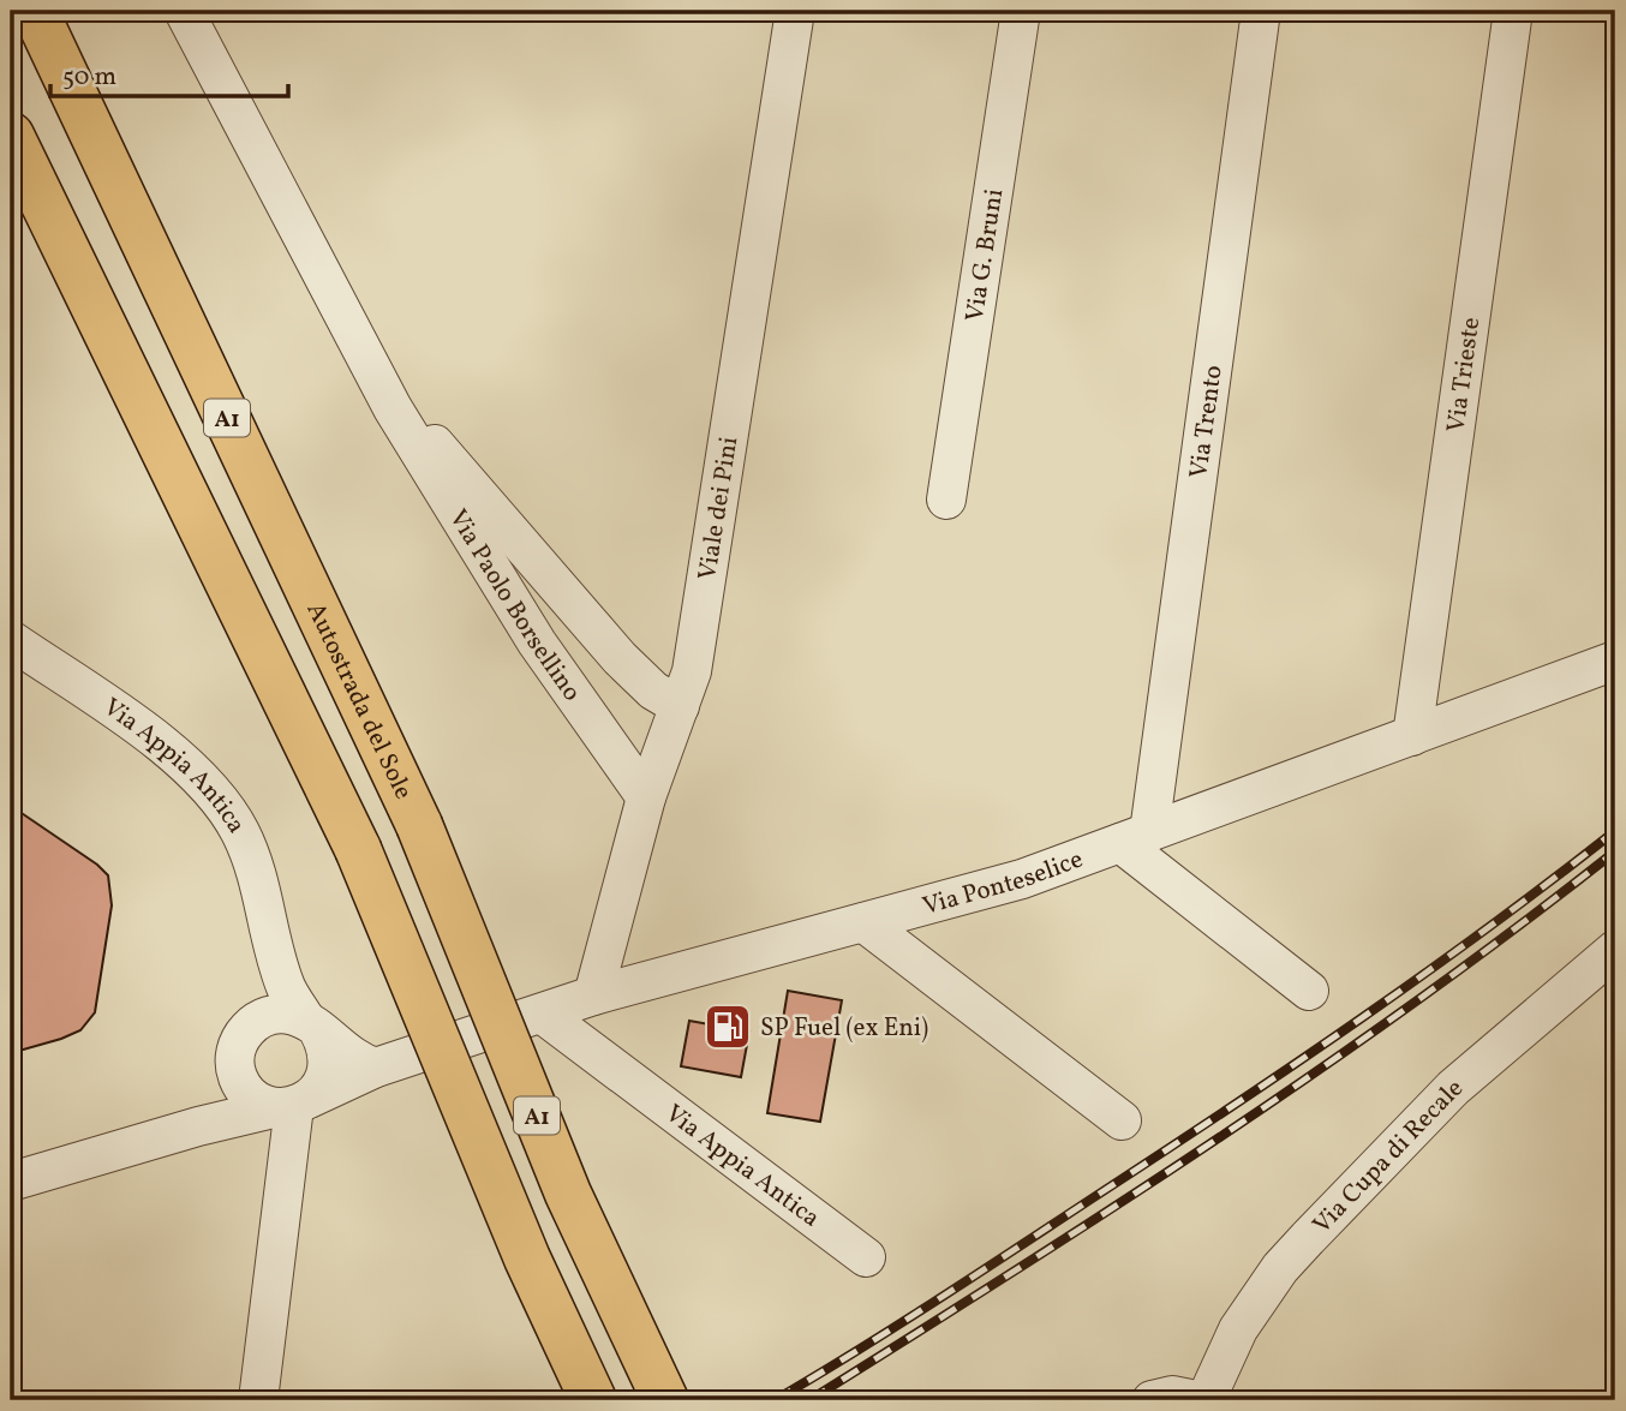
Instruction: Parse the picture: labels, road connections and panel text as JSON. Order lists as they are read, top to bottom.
{
  "streets": {
    "highway": ["A1", "Autostrada del Sole"],
    "street": [
      "Via G. Bruni",
      "Via Trieste",
      "Via Trento",
      "Viale dei Pini",
      "Via Paolo Borsellino",
      "Via Appia Antica",
      "Via Ponteselice",
      "Via Cupa di Recale"
    ]
  },
  "crossings": [
    ["Via Trieste", "Via Ponteselice"],
    ["Via Trento", "Via Ponteselice"],
    ["Viale dei Pini", "Via Paolo Borsellino"],
    ["Viale dei Pini", "Via Ponteselice"],
    ["Via Appia Antica", "Via Ponteselice"]
  ],
  "places": {
    "fuel station": ["SP Fuel (ex Eni)"]
  },
  "scale_bar": "50 m"
}
